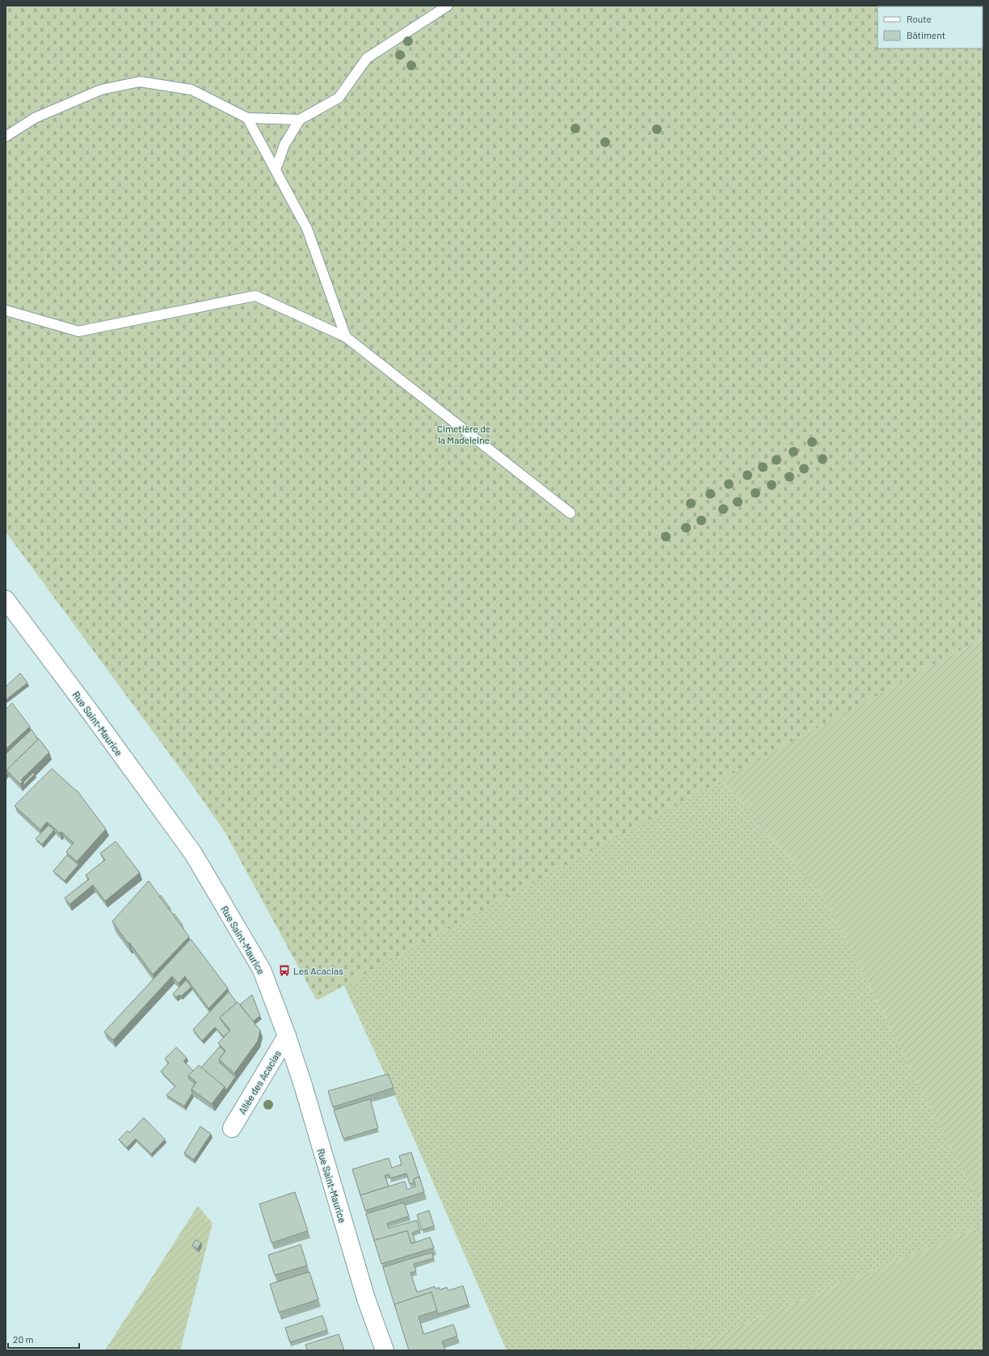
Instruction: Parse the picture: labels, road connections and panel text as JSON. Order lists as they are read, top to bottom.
{
  "streets": {
    "street": ["Rue Saint-Maurice", "Allée des Acacias"]
  },
  "crossings": [
    ["Rue Saint-Maurice", "Allée des Acacias"]
  ],
  "parks": ["Cimetière de la Madeleine"],
  "places": {
    "bus stop": ["Les Acacias"]
  },
  "legend": ["Route", "Bâtiment"],
  "scale_bar": "20 m"
}
